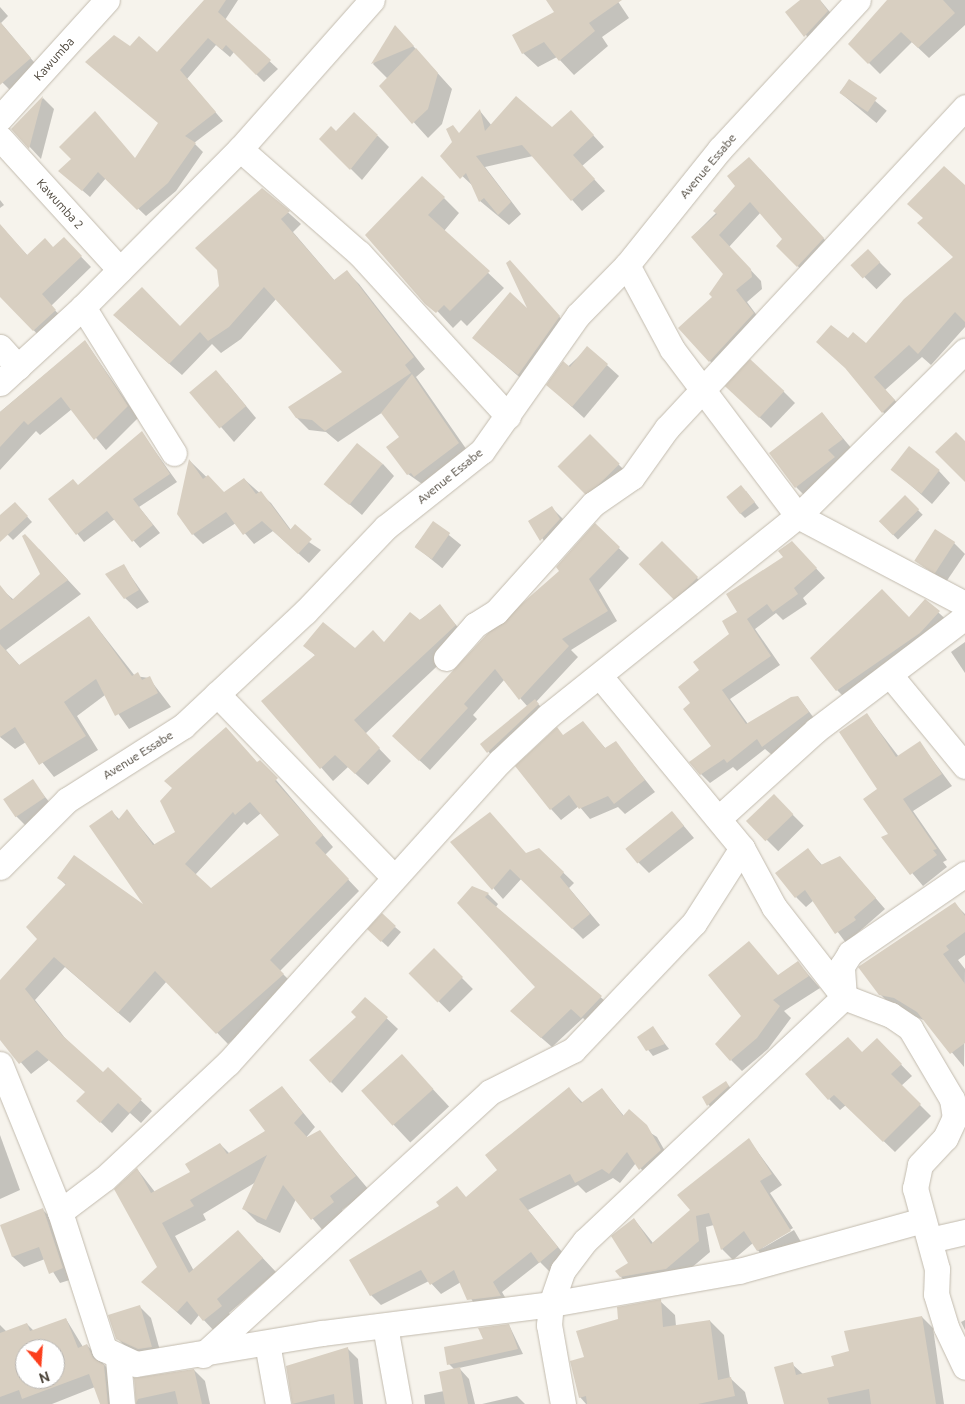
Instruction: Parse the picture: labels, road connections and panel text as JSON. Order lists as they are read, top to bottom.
{
  "streets": {
    "street": ["Kawumba", "Avenue Essabe", "Kawumba 2"]
  },
  "north": "bottom"
}
